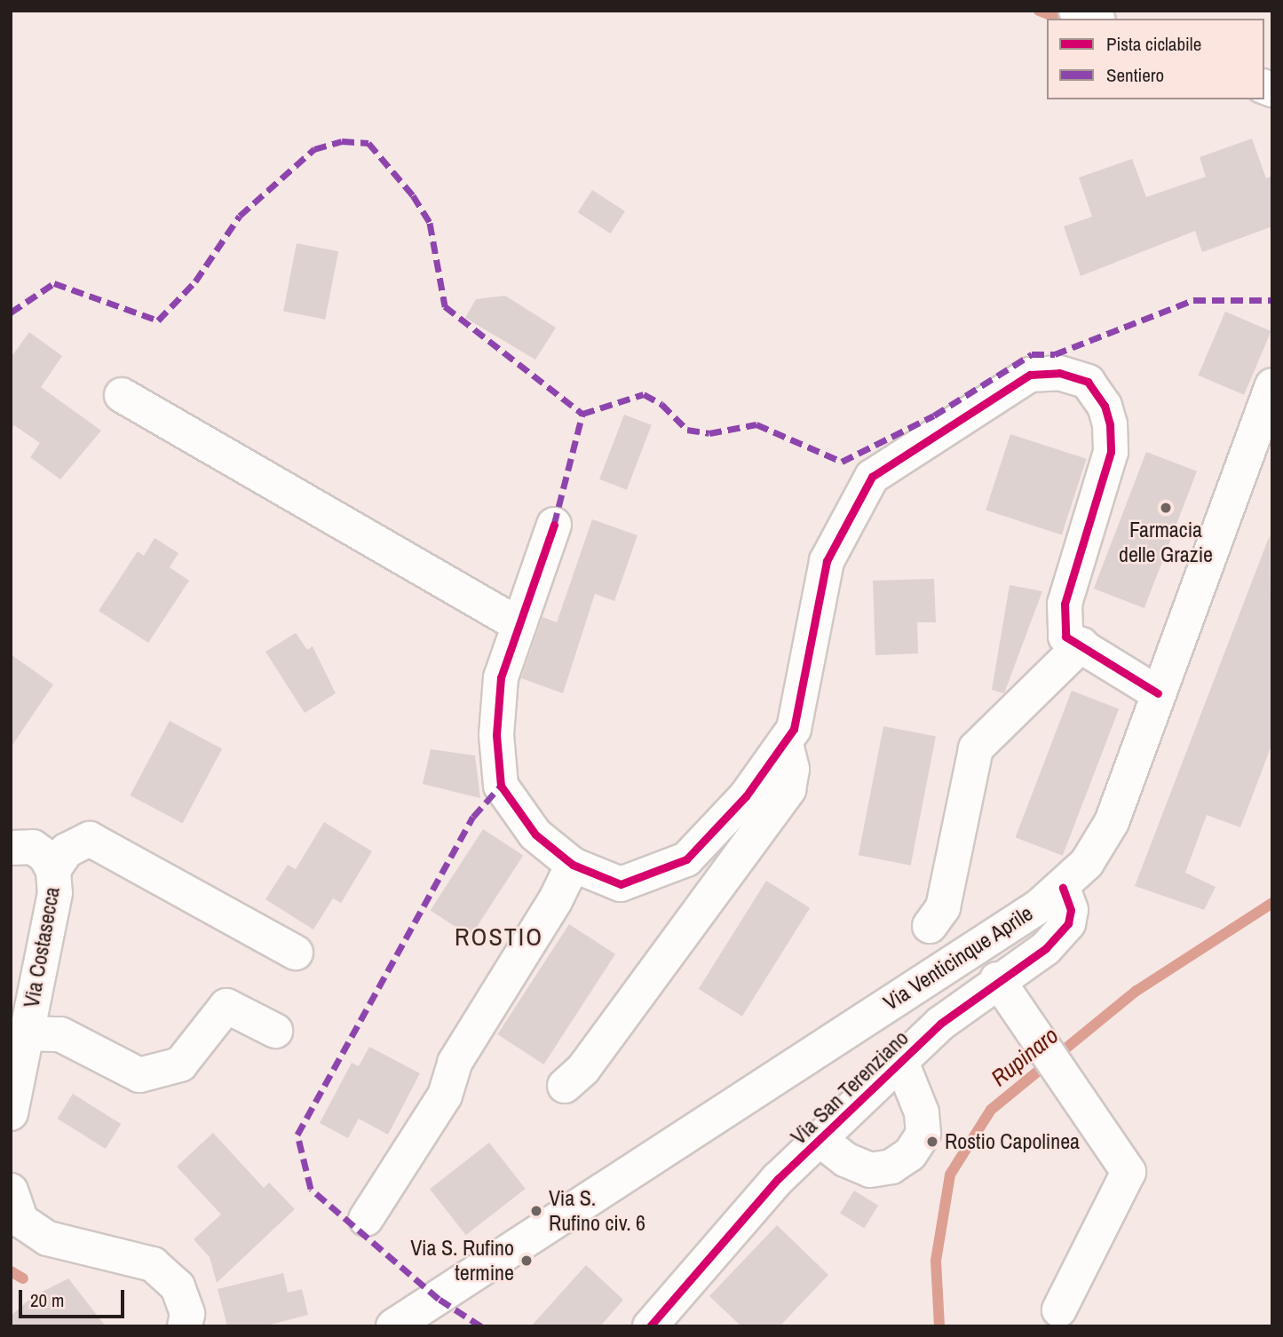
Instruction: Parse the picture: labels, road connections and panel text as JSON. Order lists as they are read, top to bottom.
{
  "streets": {
    "street": ["Via Costasecca", "Via Venticinque Aprile", "Via San Terenziano"]
  },
  "crossings": [
    ["Via Venticinque Aprile", "Via San Terenziano"]
  ],
  "districts": ["ROSTIO"],
  "water": ["Rupinaro"],
  "places": [
    "Farmacia delle Grazie",
    "Rostio Capolinea",
    "Via S. Rufino civ. 6",
    "Via S. Rufino termine"
  ],
  "legend": ["Pista ciclabile", "Sentiero"],
  "scale_bar": "20 m"
}
